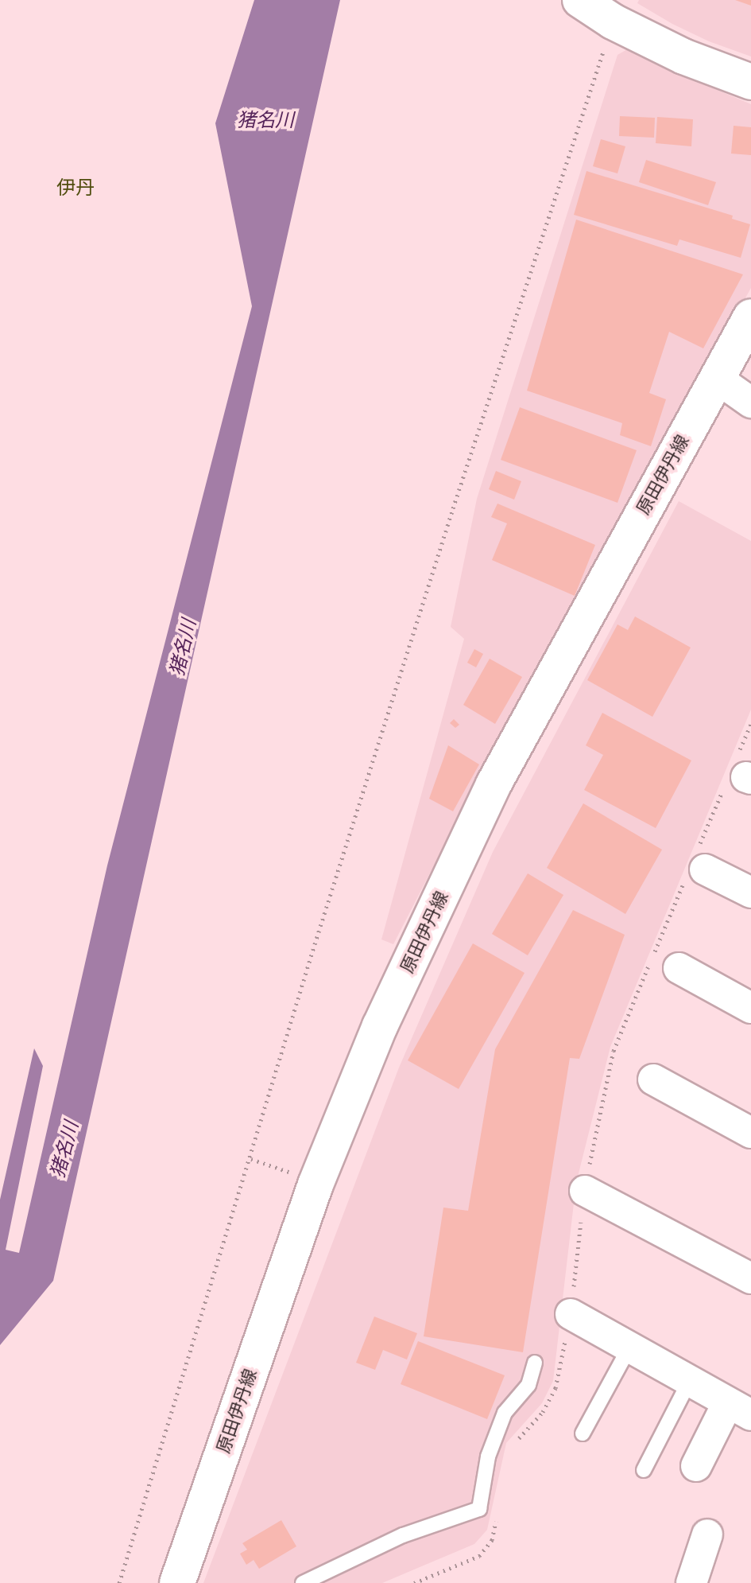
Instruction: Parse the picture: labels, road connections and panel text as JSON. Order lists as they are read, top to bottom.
{
  "streets": {
    "street": ["原田伊丹線"]
  },
  "districts": ["伊丹"],
  "water": ["猪名川"]
}
